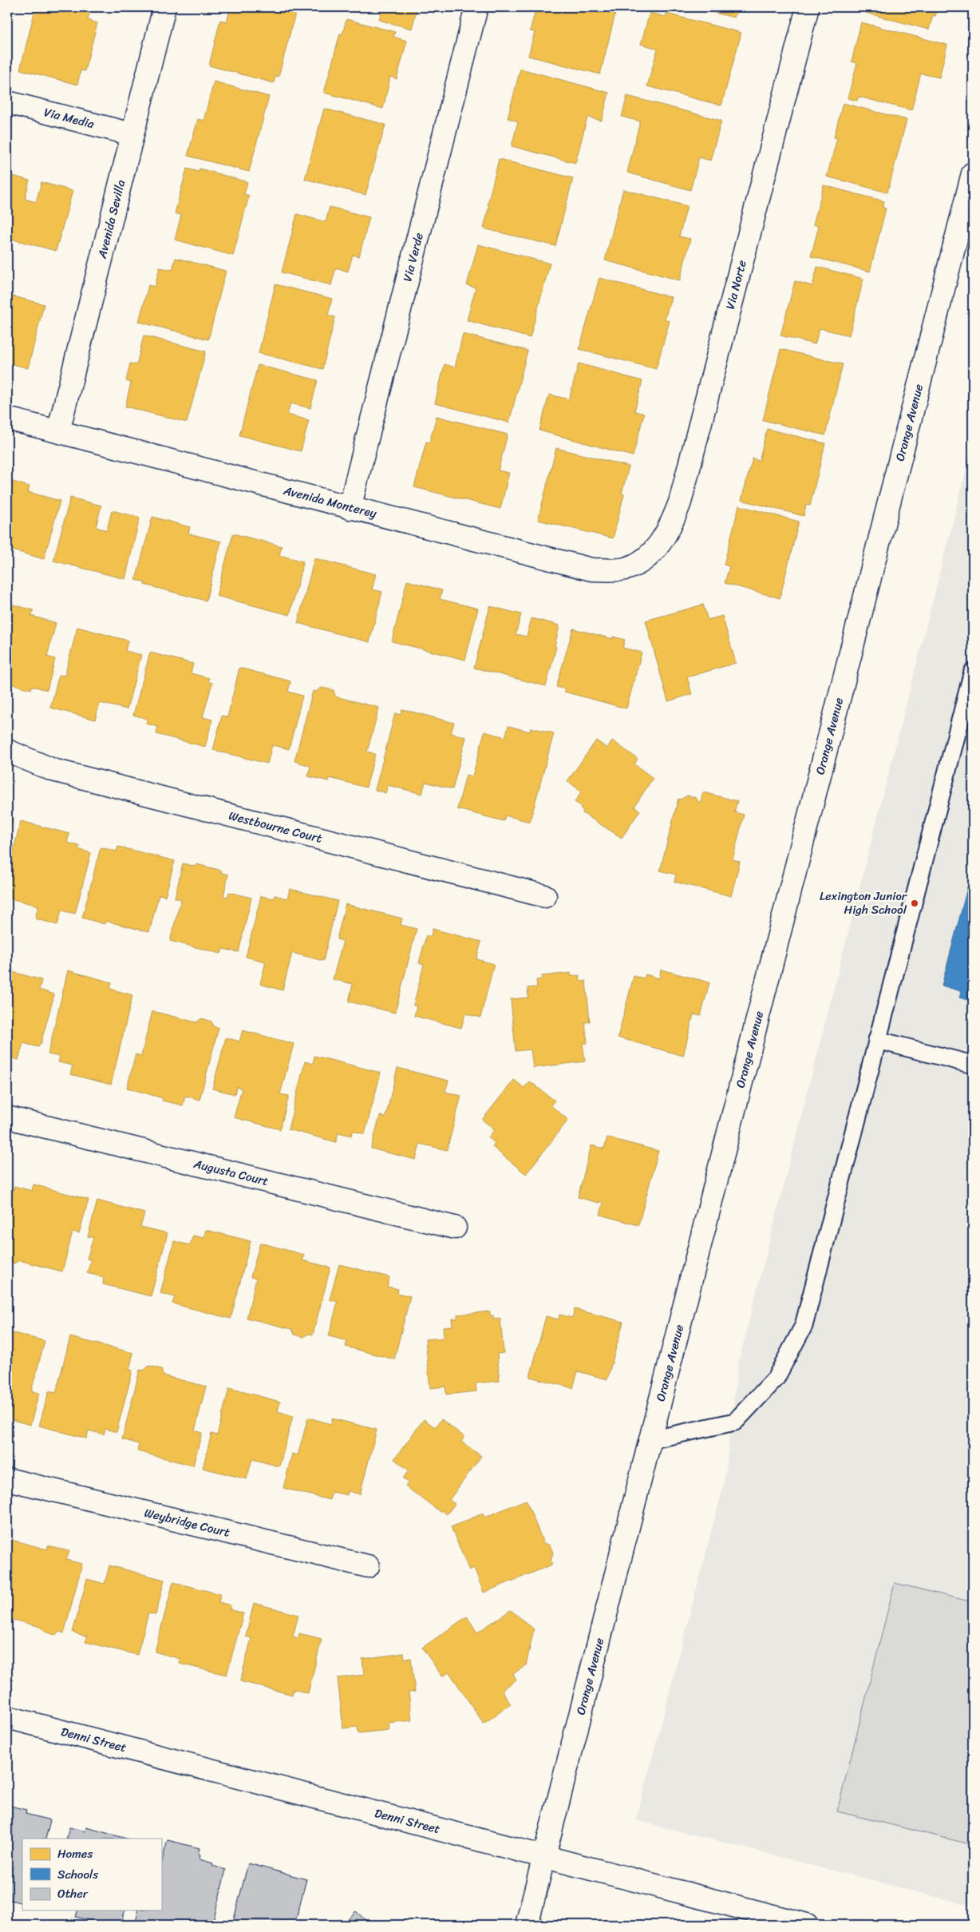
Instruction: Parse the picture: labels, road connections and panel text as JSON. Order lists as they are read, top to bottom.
{
  "streets": {
    "street": [
      "Via Media",
      "Avenida Sevilla",
      "Via Verde",
      "Via Norte",
      "Orange Avenue",
      "Avenida Monterey",
      "Westbourne Court",
      "Augusta Court",
      "Weybridge Court",
      "Denni Street"
    ]
  },
  "crossings": [
    ["Via Media", "Avenida Sevilla"],
    ["Avenida Sevilla", "Avenida Monterey"],
    ["Via Verde", "Avenida Monterey"],
    ["Via Norte", "Avenida Monterey"],
    ["Orange Avenue", "Denni Street"]
  ],
  "places": ["Lexington Junior High School"],
  "legend": ["Homes", "Schools", "Other"]
}
